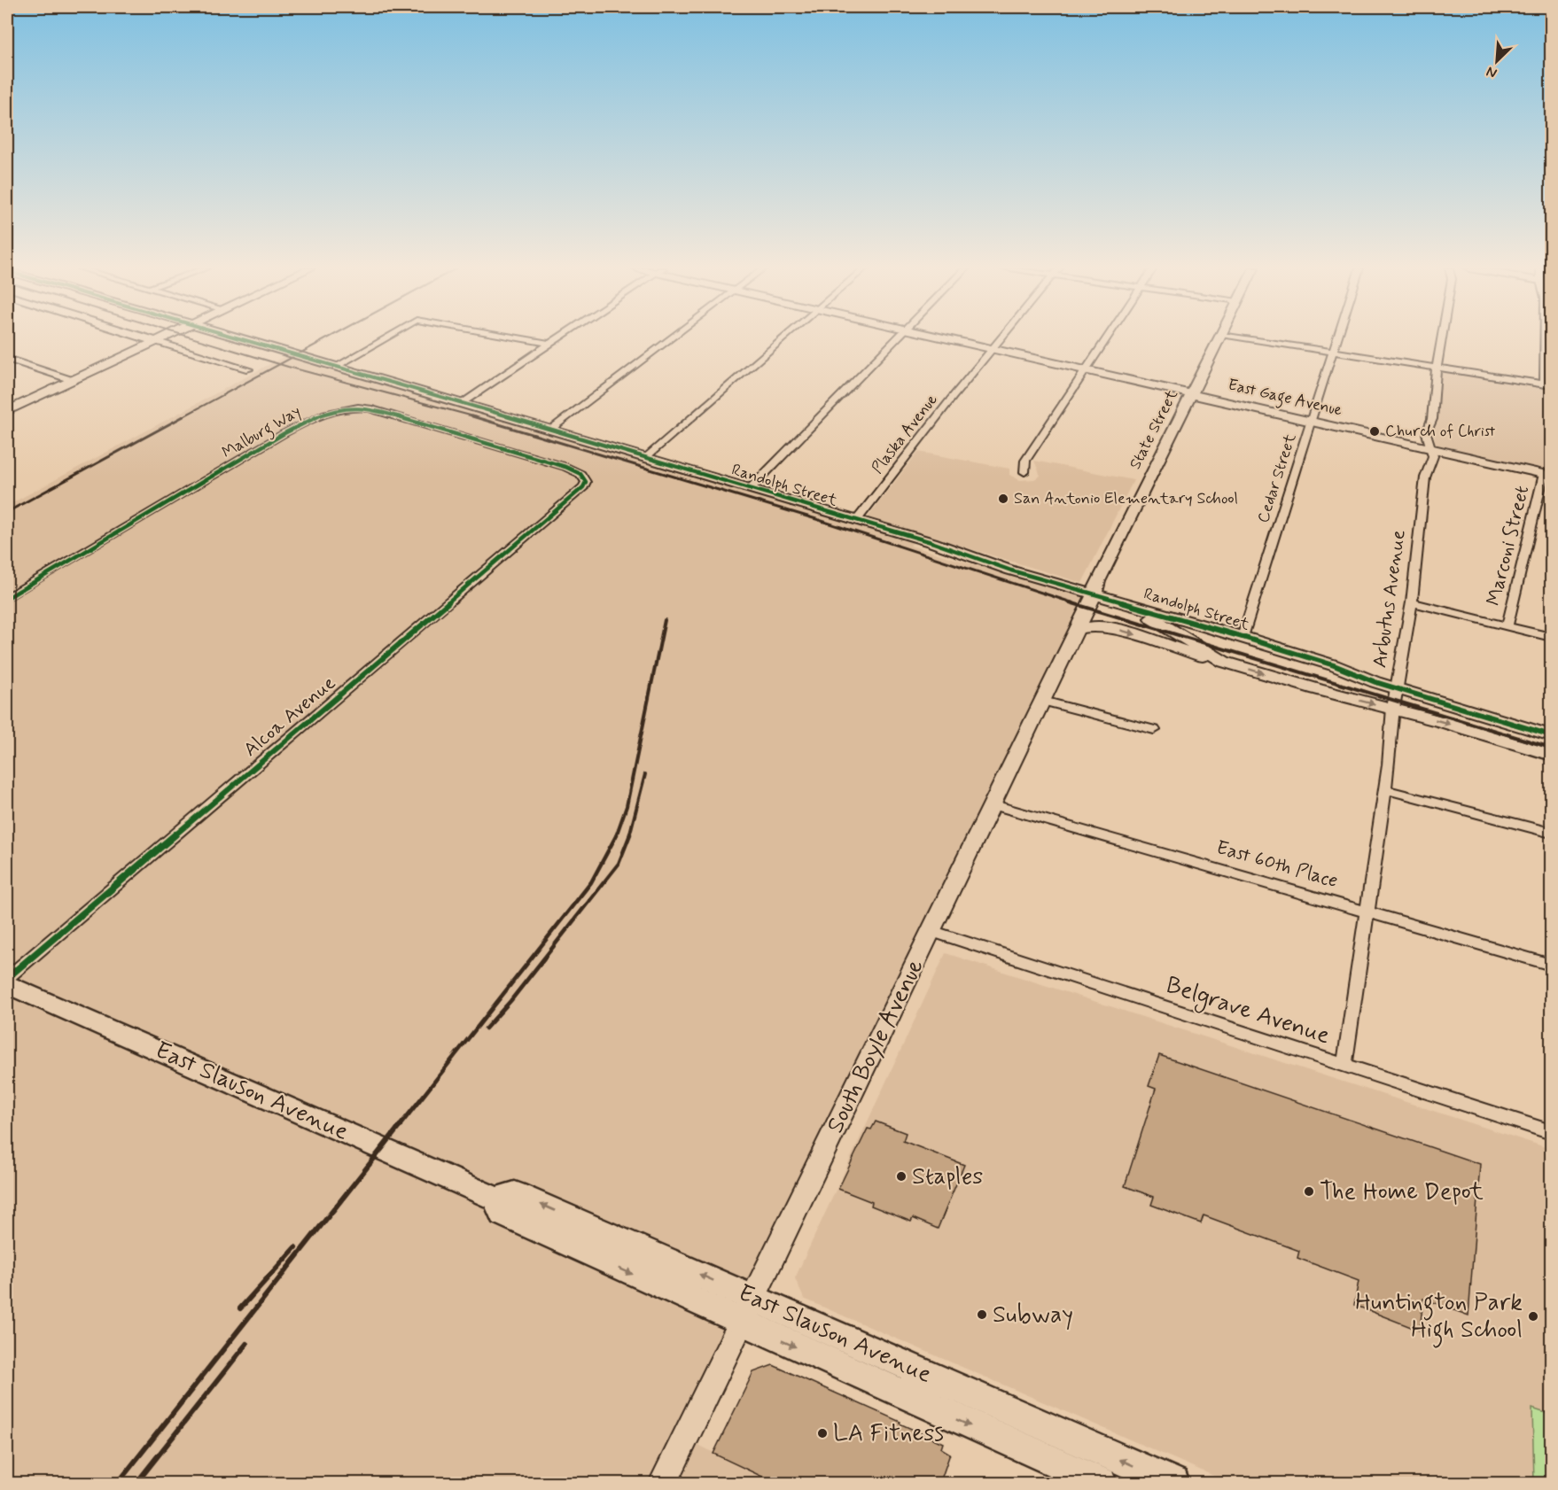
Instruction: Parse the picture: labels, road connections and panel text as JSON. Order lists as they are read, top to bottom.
{
  "streets": {
    "main road": ["East Slauson Avenue"],
    "street": [
      "East Gage Avenue",
      "State Street",
      "Malburg Way",
      "Plaska Avenue",
      "Cedar Street",
      "Randolph Street",
      "Marconi Street",
      "Arbutus Avenue",
      "Alcoa Avenue",
      "East 60th Place",
      "Belgrave Avenue",
      "South Boyle Avenue"
    ]
  },
  "crossings": [
    ["East Gage Avenue", "State Street"],
    ["East Gage Avenue", "Plaska Avenue"],
    ["East Gage Avenue", "Cedar Street"],
    ["East Gage Avenue", "Marconi Street"],
    ["East Gage Avenue", "Arbutus Avenue"],
    ["State Street", "Randolph Street"],
    ["State Street", "South Boyle Avenue"],
    ["Malburg Way", "Alcoa Avenue"],
    ["Plaska Avenue", "Randolph Street"],
    ["Cedar Street", "Randolph Street"],
    ["Randolph Street", "Arbutus Avenue"],
    ["Randolph Street", "South Boyle Avenue"],
    ["Arbutus Avenue", "East 60th Place"],
    ["Arbutus Avenue", "Belgrave Avenue"],
    ["East 60th Place", "South Boyle Avenue"],
    ["Belgrave Avenue", "South Boyle Avenue"],
    ["South Boyle Avenue", "East Slauson Avenue"]
  ],
  "places": [
    "Church of Christ",
    "San Antonio Elementary School",
    "Staples",
    "The Home Depot",
    "Subway",
    "Huntington Park High School",
    "LA Fitness"
  ],
  "north": "bottom left"
}
